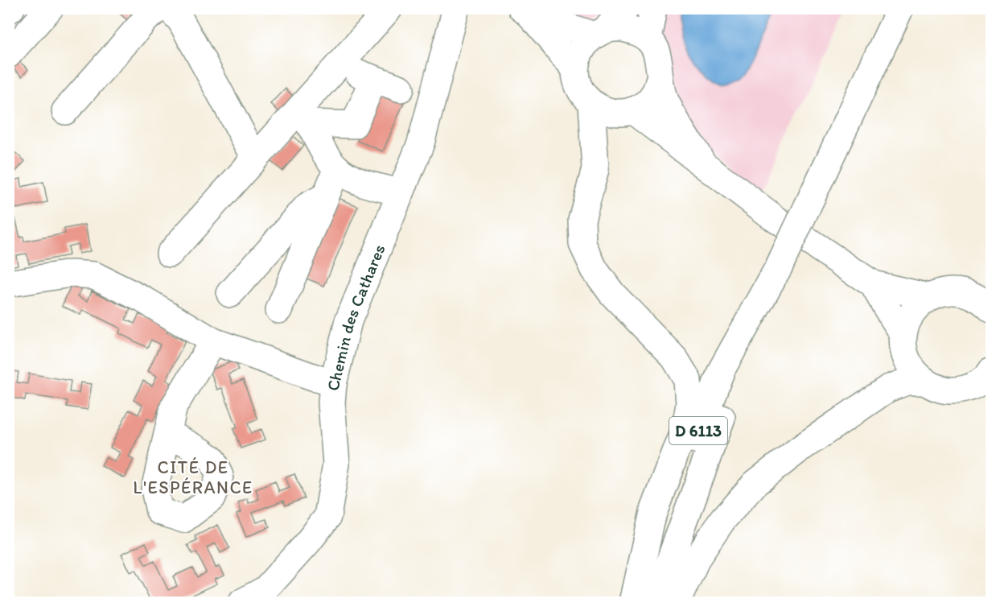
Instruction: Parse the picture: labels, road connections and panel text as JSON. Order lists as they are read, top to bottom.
{
  "streets": {
    "main road": ["Chemin des Cathares", "D 6113"]
  },
  "districts": ["CITÉ DE L'ESPÉRANCE"]
}
